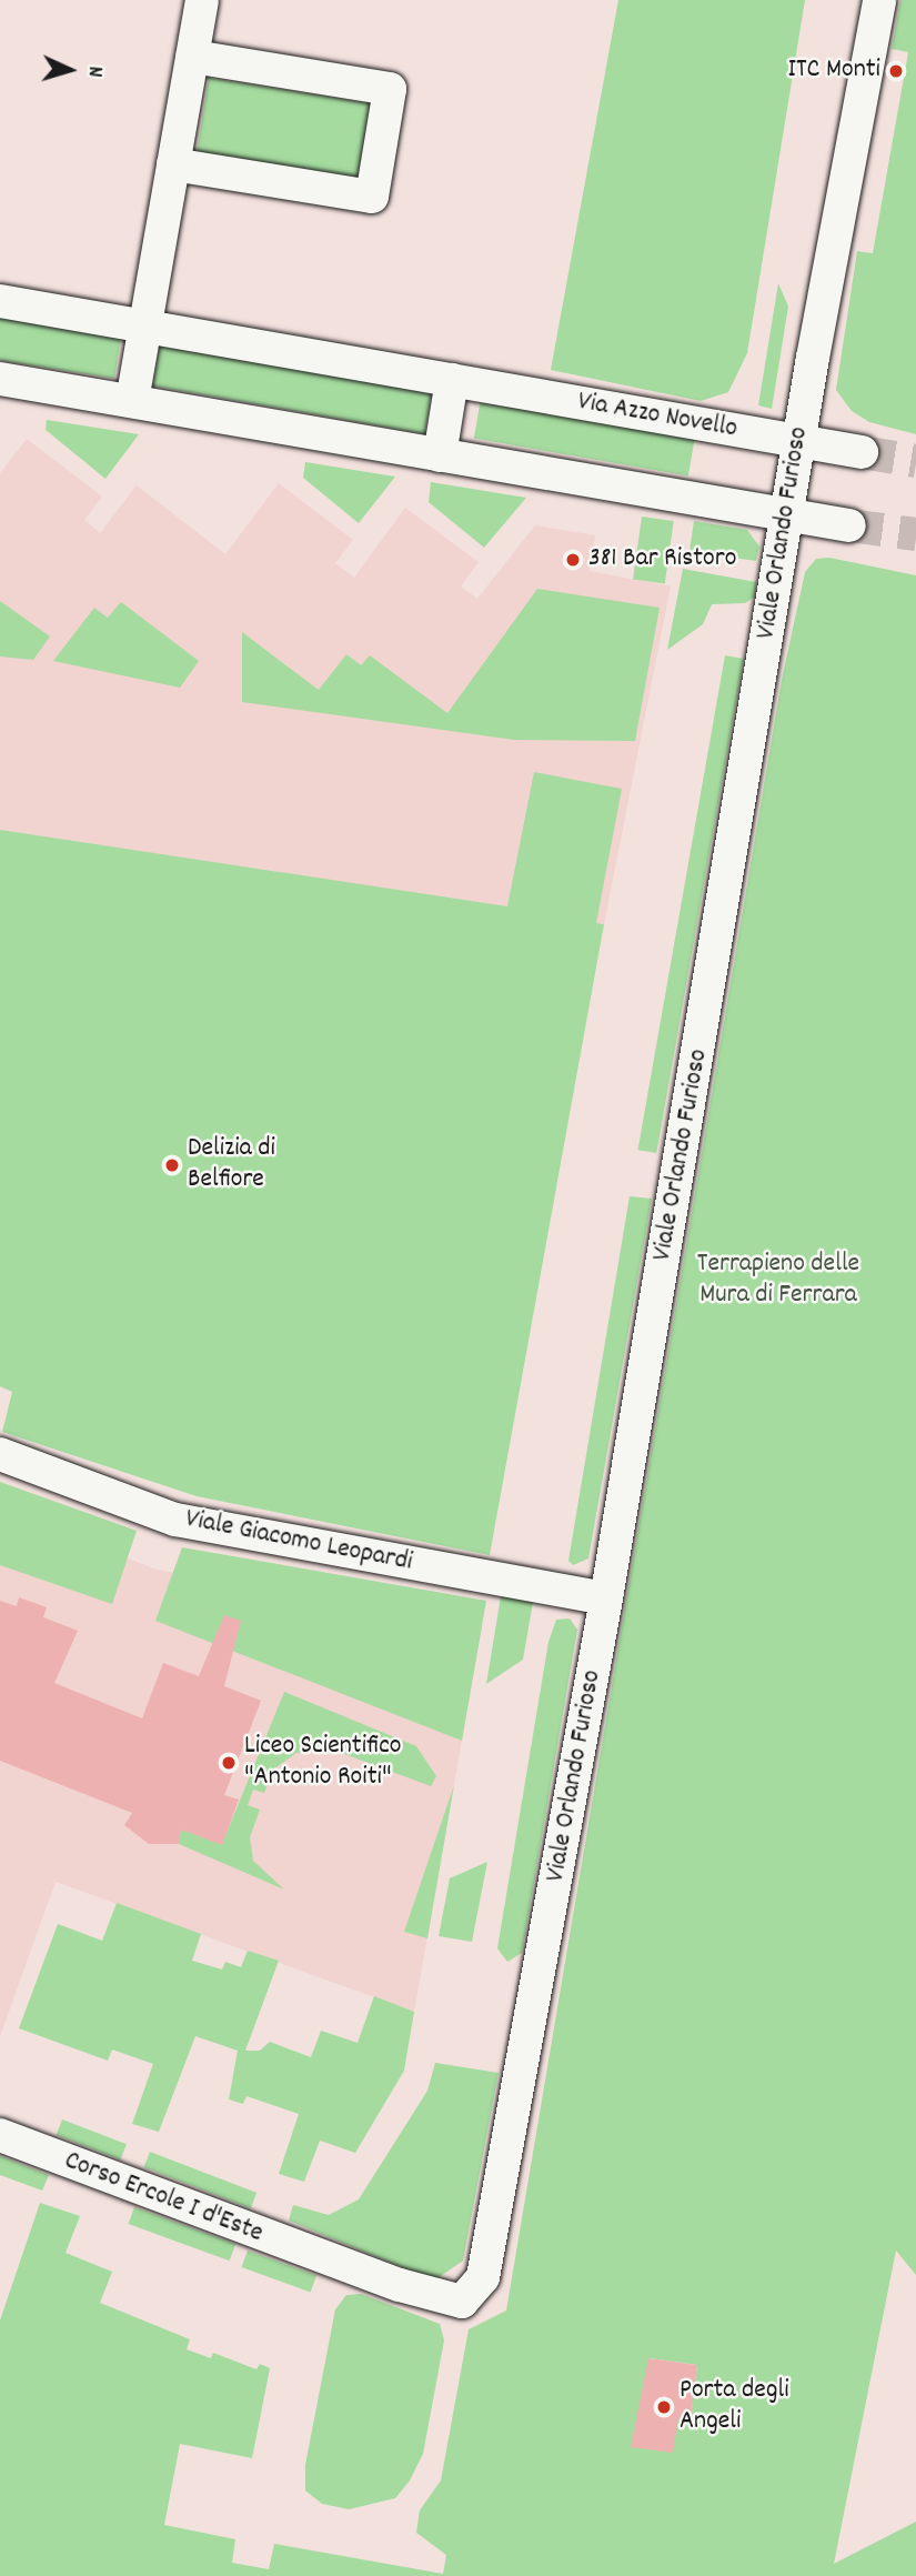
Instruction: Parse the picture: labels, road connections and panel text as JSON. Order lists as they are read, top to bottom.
{
  "streets": {
    "street": [
      "Via Azzo Novello",
      "Viale Orlando Furioso",
      "Viale Giacomo Leopardi",
      "Corso Ercole I d'Este"
    ]
  },
  "crossings": [
    ["Via Azzo Novello", "Viale Orlando Furioso"],
    ["Viale Orlando Furioso", "Viale Giacomo Leopardi"],
    ["Viale Orlando Furioso", "Corso Ercole I d'Este"]
  ],
  "parks": ["Terrapieno delle Mura di Ferrara"],
  "places": [
    "ITC Monti",
    "381 Bar Ristoro",
    "Delizia di Belfiore",
    "Liceo Scientifico \"Antonio Roiti\"",
    "Porta degli Angeli"
  ],
  "north": "right"
}
